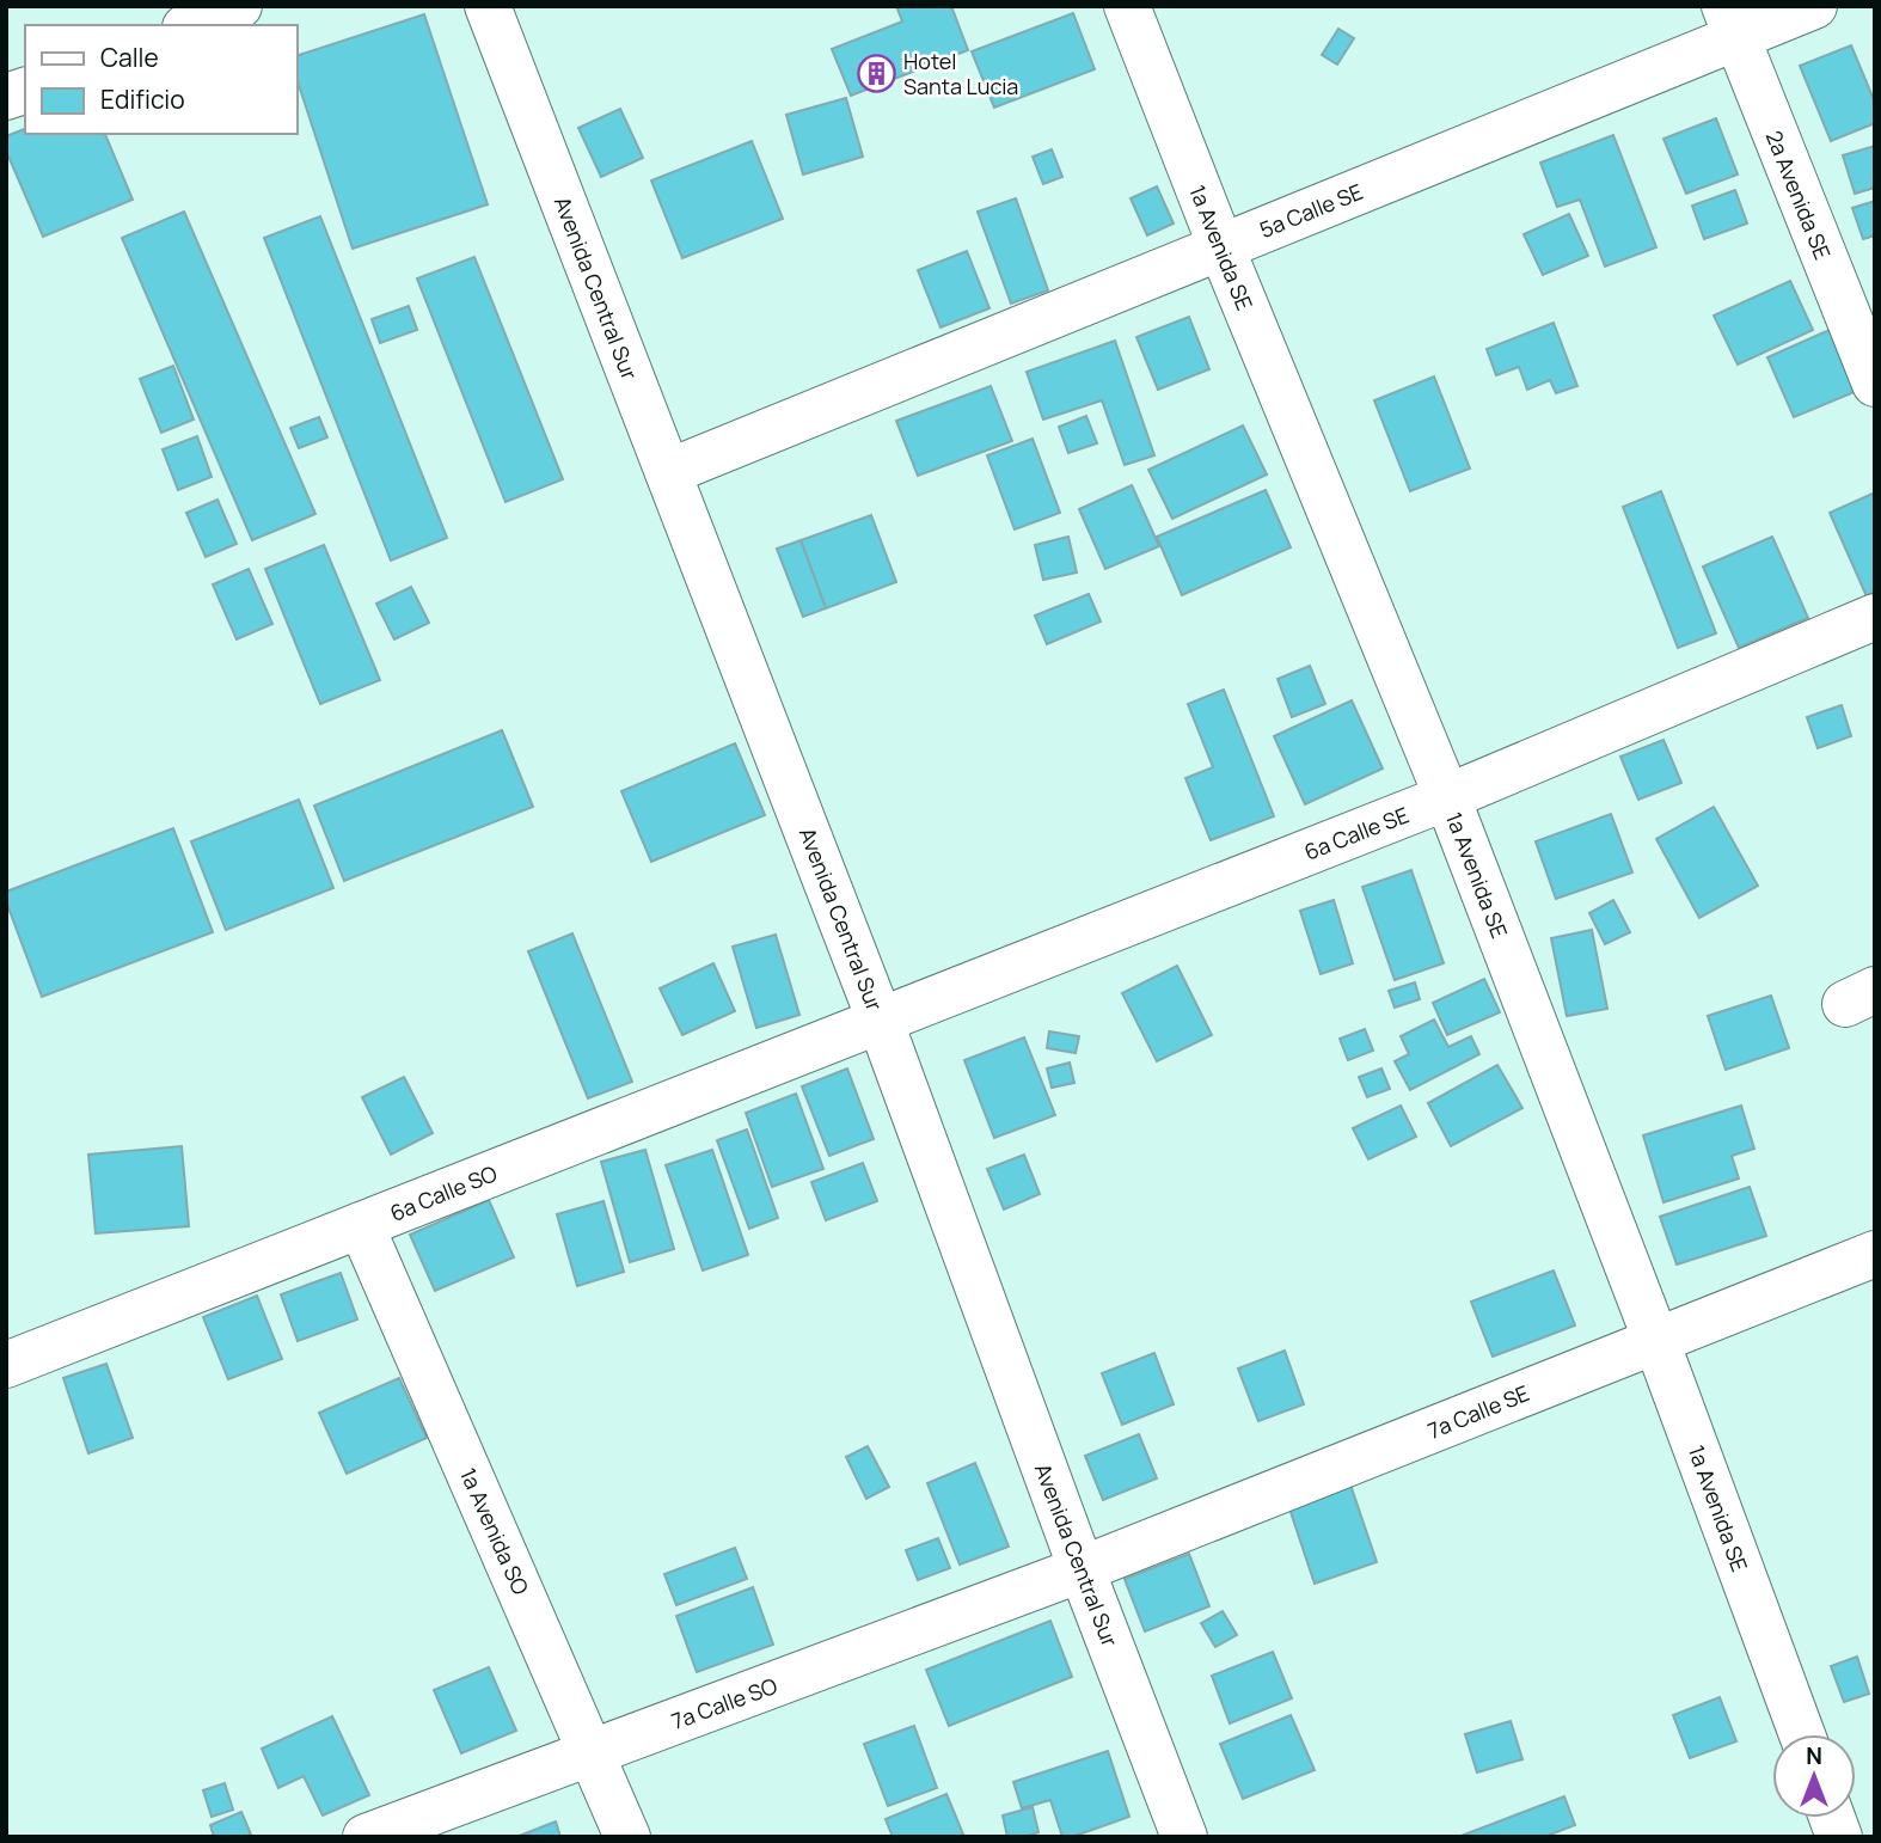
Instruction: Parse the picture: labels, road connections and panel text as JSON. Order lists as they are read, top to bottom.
{
  "streets": {
    "street": [
      "2a Avenida SE",
      "5a Calle SE",
      "1a Avenida SE",
      "Avenida Central Sur",
      "6a Calle SE",
      "6a Calle SO",
      "7a Calle SE",
      "1a Avenida SO",
      "7a Calle SO"
    ]
  },
  "crossings": [
    ["2a Avenida SE", "5a Calle SE"],
    ["5a Calle SE", "1a Avenida SE"],
    ["5a Calle SE", "Avenida Central Sur"],
    ["1a Avenida SE", "6a Calle SE"],
    ["1a Avenida SE", "7a Calle SE"],
    ["Avenida Central Sur", "6a Calle SE"],
    ["Avenida Central Sur", "6a Calle SO"],
    ["Avenida Central Sur", "7a Calle SE"],
    ["Avenida Central Sur", "7a Calle SO"],
    ["6a Calle SE", "6a Calle SO"],
    ["6a Calle SO", "1a Avenida SO"],
    ["7a Calle SE", "7a Calle SO"],
    ["1a Avenida SO", "7a Calle SO"]
  ],
  "places": {
    "building": ["Hotel Santa Lucia"]
  },
  "legend": ["Calle", "Edificio"],
  "north": "top"
}
